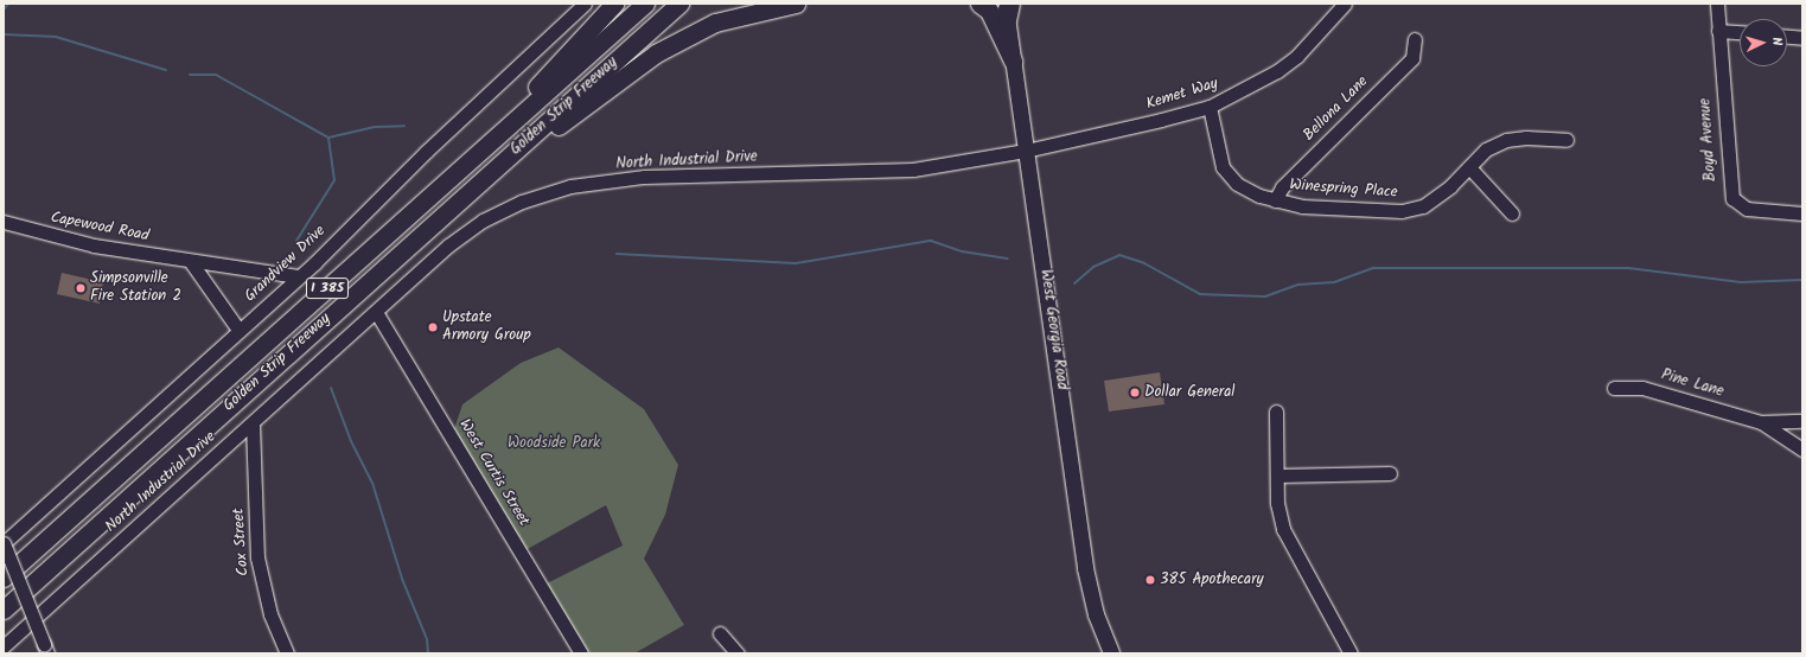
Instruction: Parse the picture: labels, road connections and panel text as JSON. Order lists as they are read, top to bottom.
{
  "streets": {
    "highway": ["Golden Strip Freeway", "I 385"],
    "main road": ["West Georgia Road"],
    "street": [
      "Kemet Way",
      "Bellona Lane",
      "Boyd Avenue",
      "North Industrial Drive",
      "Winespring Place",
      "Capewood Road",
      "Grandview Drive",
      "Pine Lane",
      "West Curtis Street",
      "Cox Street"
    ]
  },
  "crossings": [
    ["Kemet Way", "North Industrial Drive"],
    ["Kemet Way", "Winespring Place"],
    ["Kemet Way", "West Georgia Road"],
    ["Bellona Lane", "Winespring Place"],
    ["North Industrial Drive", "West Georgia Road"],
    ["North Industrial Drive", "West Curtis Street"],
    ["North Industrial Drive", "Cox Street"],
    ["Capewood Road", "Grandview Drive"]
  ],
  "parks": ["Woodside Park"],
  "places": [
    "Simpsonville Fire Station 2",
    "Upstate Armory Group",
    "Dollar General",
    "385 Apothecary"
  ],
  "north": "right"
}
